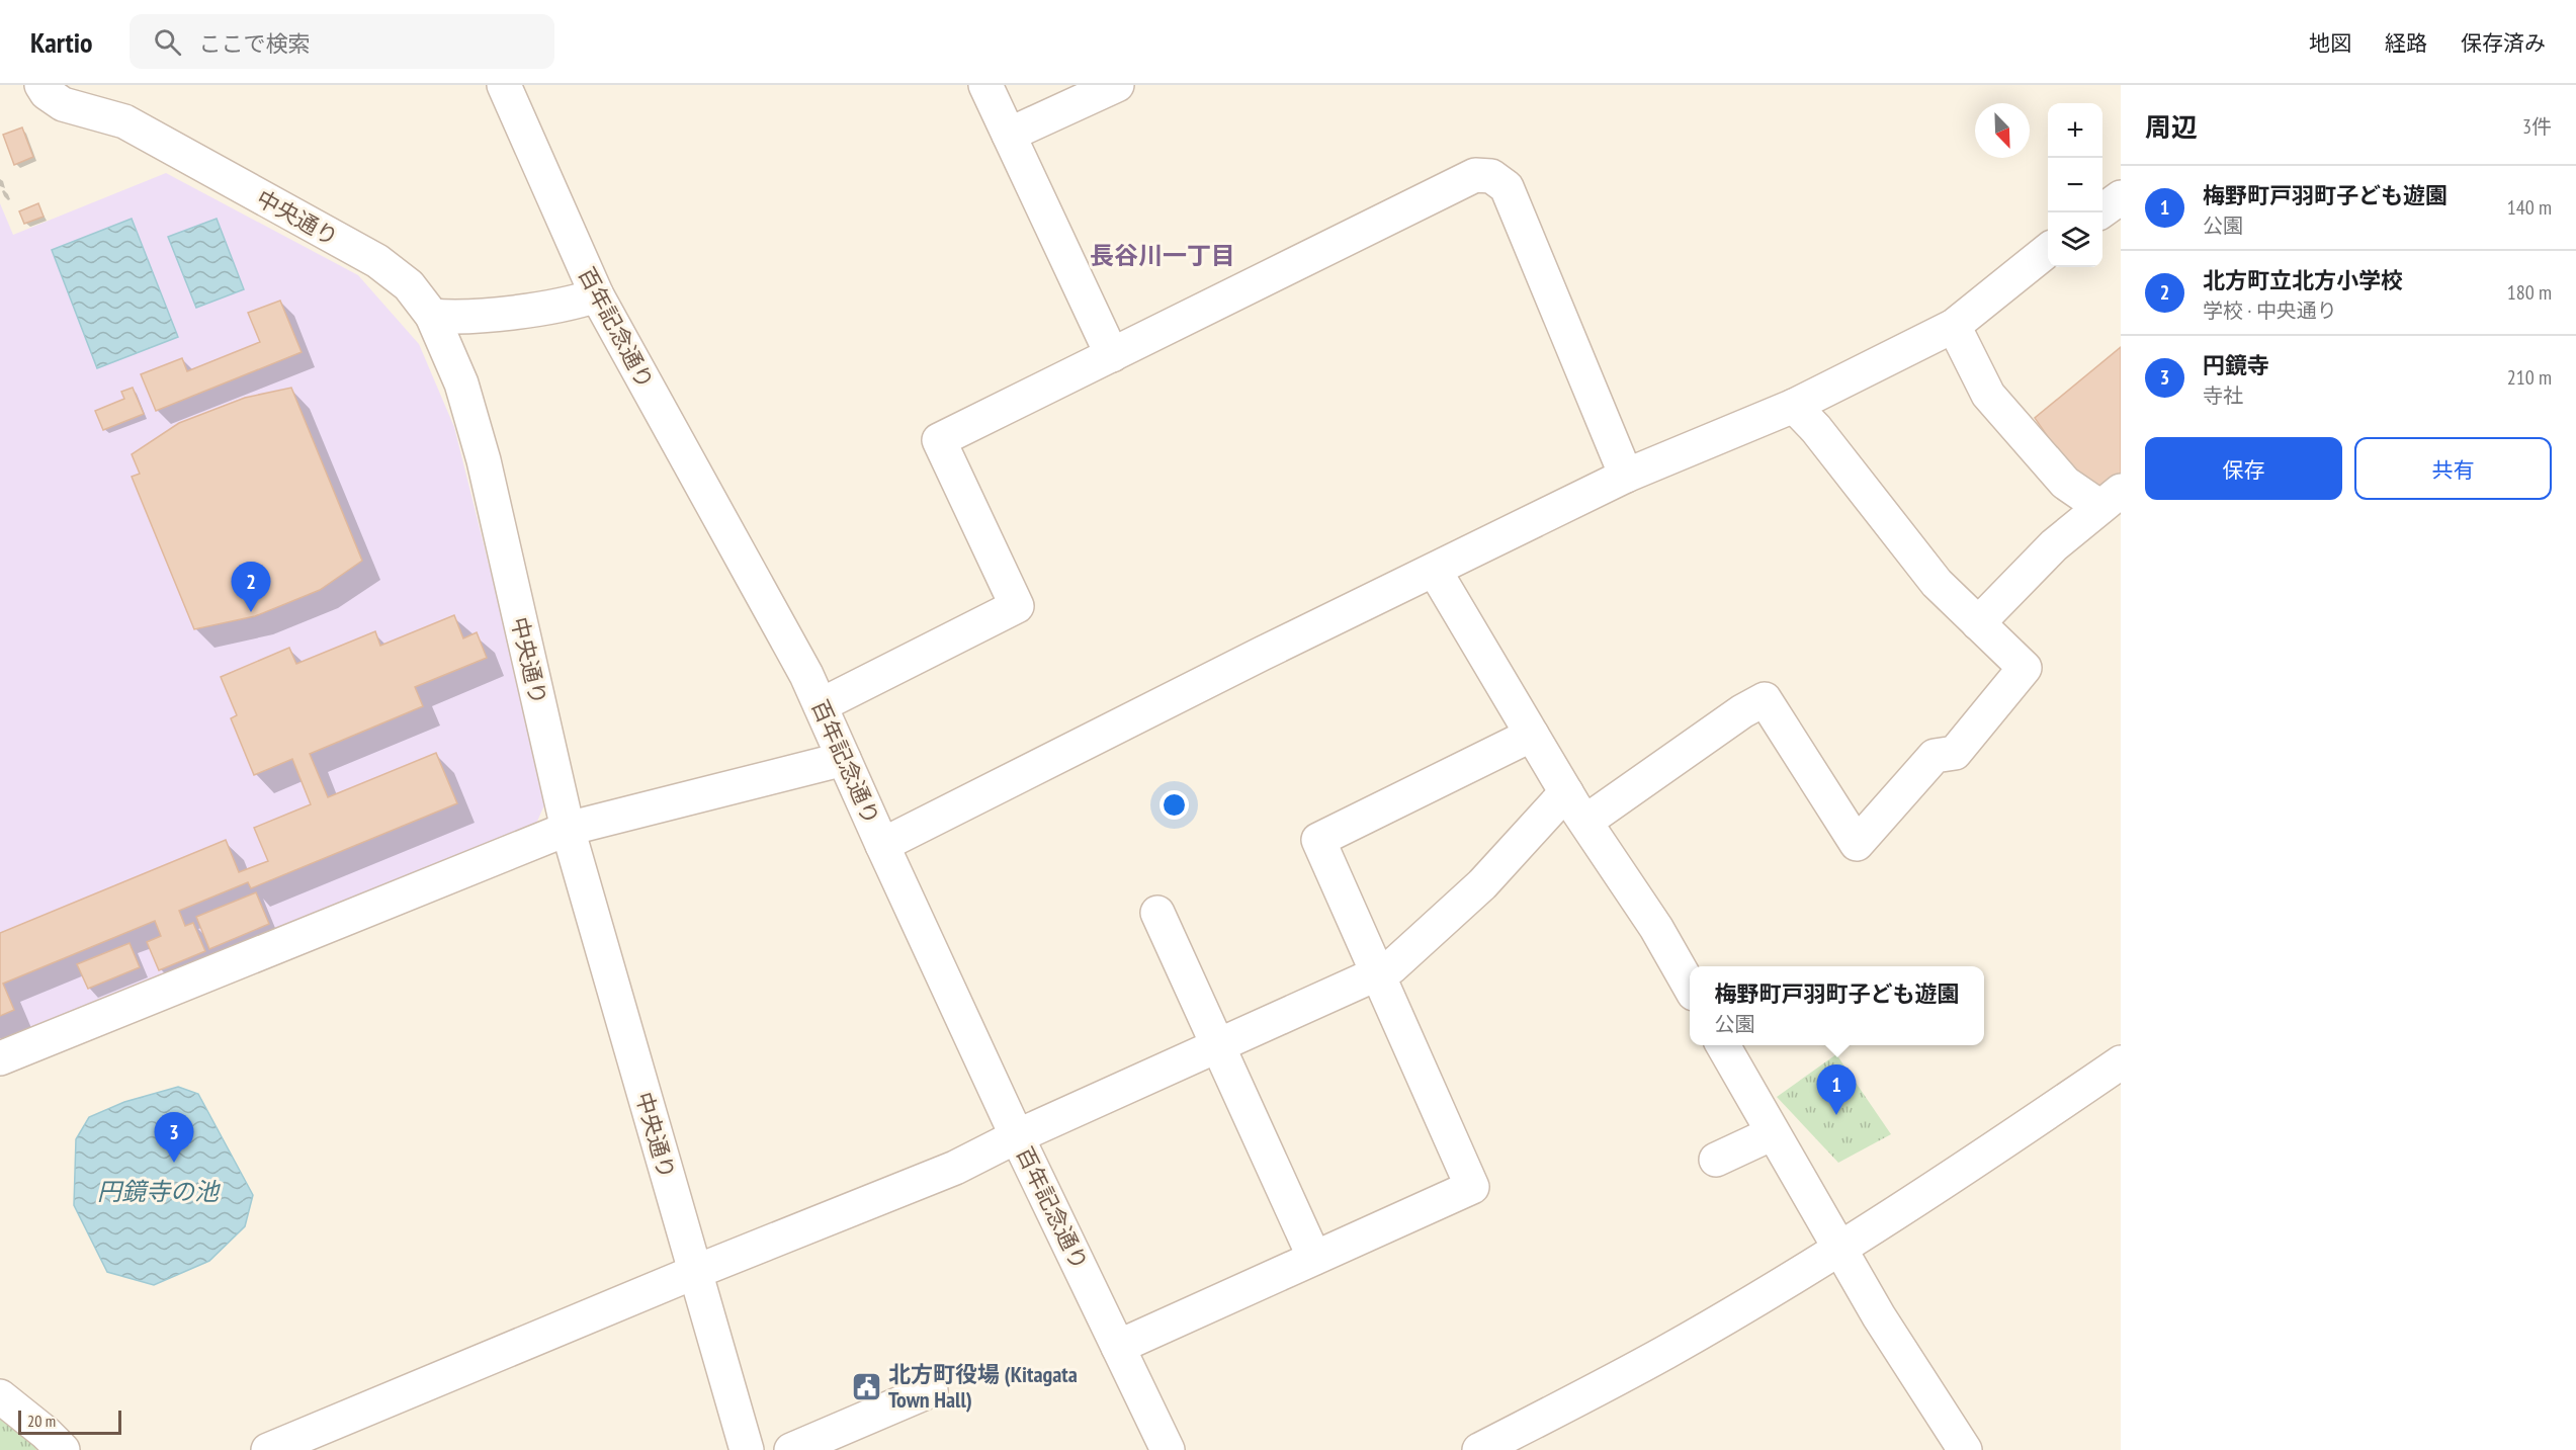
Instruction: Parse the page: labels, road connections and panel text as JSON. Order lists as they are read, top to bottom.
{
  "streets": {
    "street": ["中央通り", "百年記念通り"]
  },
  "districts": ["長谷川一丁目"],
  "water": ["円鏡寺の池"],
  "places": {
    "public building": ["北方町役場 (Kitagata Town Hall)"]
  },
  "scale_bar": "20 m",
  "north": "bottom right",
  "page": {
    "header": "Kartio",
    "search": "ここで検索",
    "nav": ["地図", "経路", "保存済み"],
    "heading": ["周辺", "3件"],
    "map_buttons": ["+", "−"],
    "list": [
      {
        "mark": "1",
        "name": "梅野町戸羽町子ども遊園",
        "note": "公園",
        "value": "140 m"
      },
      {
        "mark": "2",
        "name": "北方町立北方小学校",
        "note": "学校 · 中央通り",
        "value": "180 m"
      },
      {
        "mark": "3",
        "name": "円鏡寺",
        "note": "寺社",
        "value": "210 m"
      }
    ],
    "buttons": ["保存", "共有"],
    "pins": ["2", "1", "3"],
    "popup": ["梅野町戸羽町子ども遊園", "公園"],
    "scale": "20 m"
  }
}
